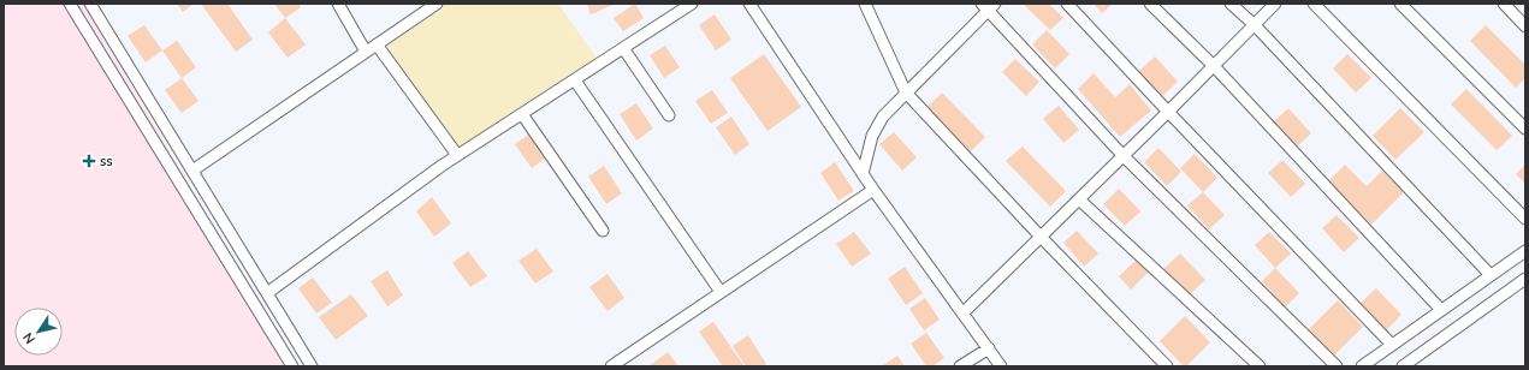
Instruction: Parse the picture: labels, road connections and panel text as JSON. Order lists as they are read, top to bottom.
{
  "places": {
    "health": ["ss"]
  },
  "north": "bottom left"
}
